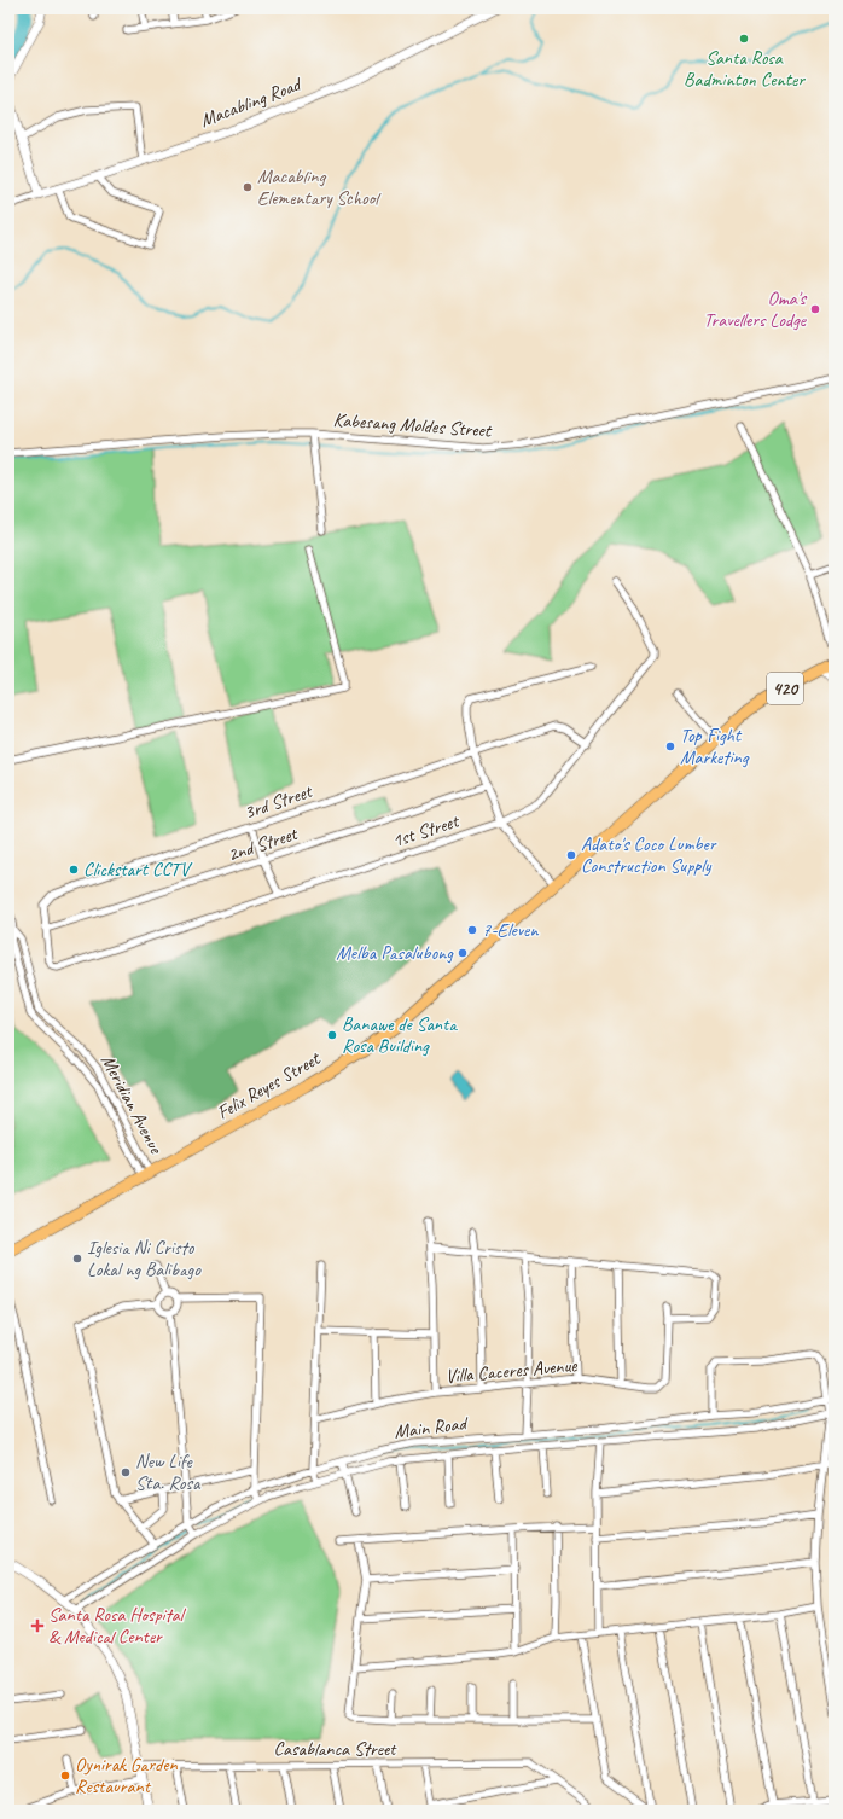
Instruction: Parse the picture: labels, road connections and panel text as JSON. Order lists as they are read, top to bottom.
{
  "streets": {
    "main road": ["420", "Felix Reyes Street"],
    "street": [
      "Macabling Road",
      "Kabesang Moldes Street",
      "3rd Street",
      "1st Street",
      "2nd Street",
      "Meridian Avenue",
      "Villa Caceres Avenue",
      "Main Road",
      "Casablanca Street"
    ]
  },
  "crossings": [
    ["3rd Street", "1st Street"],
    ["3rd Street", "2nd Street"],
    ["Felix Reyes Street", "Meridian Avenue"]
  ],
  "places": {
    "other": [
      "Santa Rosa Badminton Center",
      "Macabling Elementary School",
      "Oma's Travellers Lodge",
      "Top Fight Marketing",
      "Adato's Coco Lumber Construction Supply",
      "Clickstart CCTV",
      "7-Eleven",
      "Melba Pasalubong",
      "Banawe de Santa Rosa Building",
      "Iglesia Ni Cristo Lokal ng Balibago",
      "New Life Sta. Rosa",
      "Oynirak Garden Restaurant"
    ],
    "health": ["Santa Rosa Hospital & Medical Center"]
  }
}
